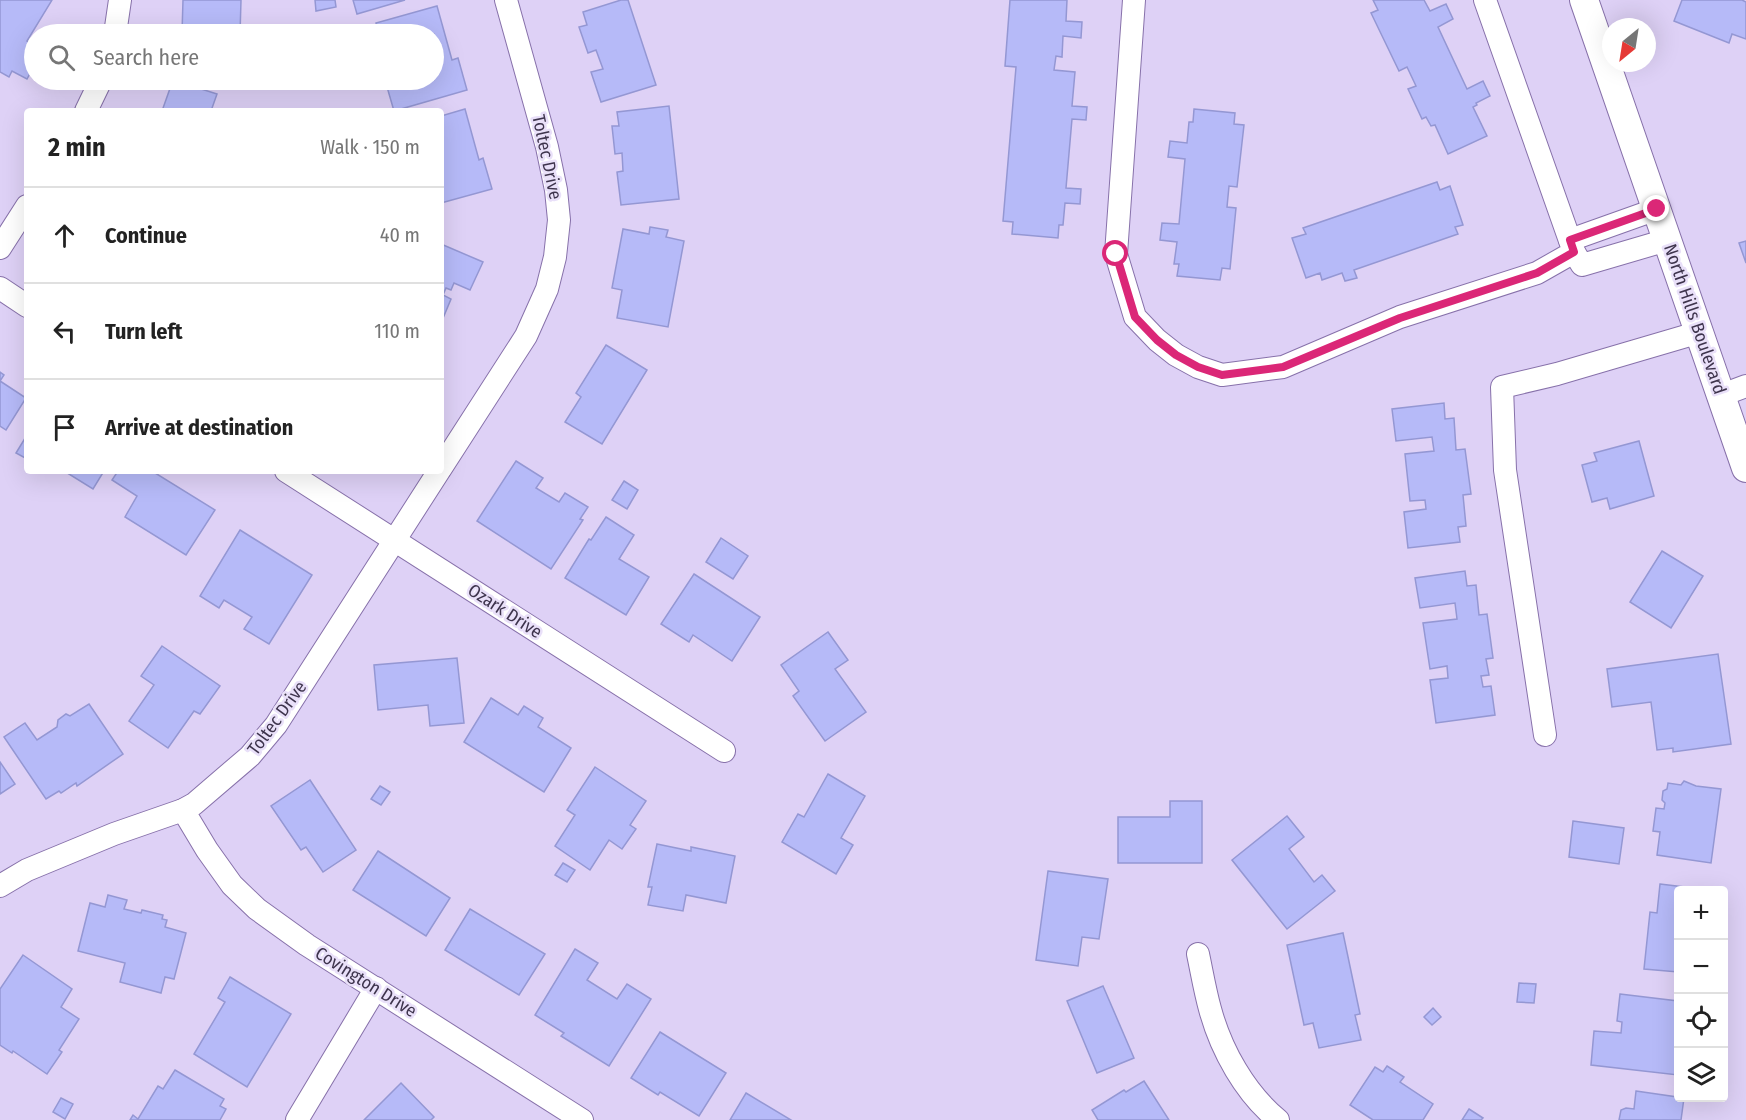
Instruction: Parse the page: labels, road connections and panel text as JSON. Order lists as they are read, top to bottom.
{
  "streets": {
    "street": [
      "Toltec Drive",
      "North Hills Boulevard",
      "Ozark Drive",
      "Covington Drive"
    ]
  },
  "crossings": [
    ["Toltec Drive", "Ozark Drive"],
    ["Toltec Drive", "Covington Drive"]
  ],
  "north": "bottom left",
  "page": {
    "search": "Search here",
    "heading": ["2 min", "Walk · 150 m"],
    "list": [
      ["Continue", "40 m"],
      ["Turn left", "110 m"],
      "Arrive at destination"
    ],
    "map_buttons": ["+", "−"]
  }
}
